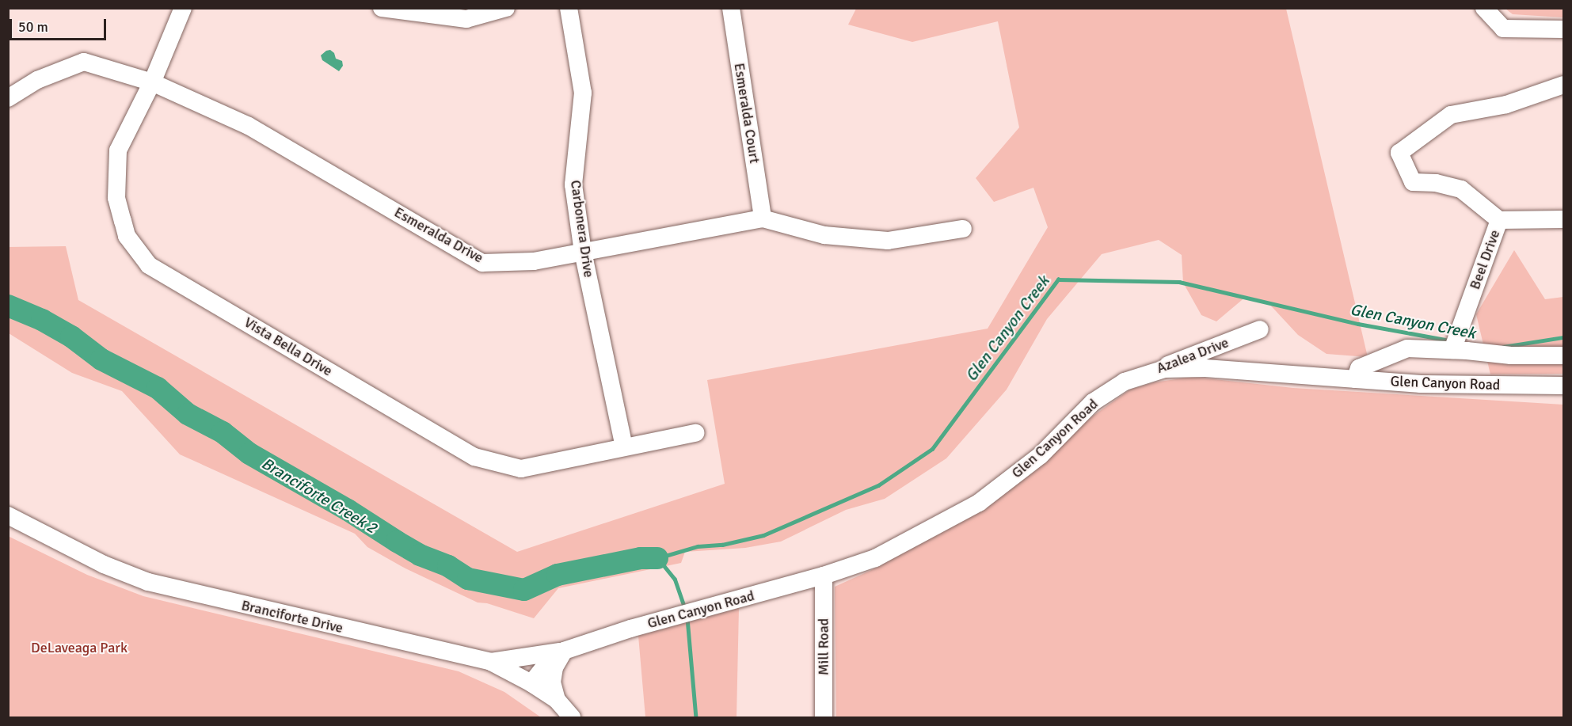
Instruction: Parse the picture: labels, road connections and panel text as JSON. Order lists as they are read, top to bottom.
{
  "streets": {
    "street": [
      "Esmeralda Court",
      "Carbonera Drive",
      "Esmeralda Drive",
      "Beel Drive",
      "Vista Bella Drive",
      "Azalea Drive",
      "Glen Canyon Road",
      "Branciforte Drive",
      "Mill Road"
    ]
  },
  "crossings": [
    ["Esmeralda Court", "Esmeralda Drive"],
    ["Carbonera Drive", "Esmeralda Drive"],
    ["Carbonera Drive", "Vista Bella Drive"],
    ["Esmeralda Drive", "Vista Bella Drive"],
    ["Azalea Drive", "Glen Canyon Road"],
    ["Glen Canyon Road", "Branciforte Drive"],
    ["Glen Canyon Road", "Mill Road"]
  ],
  "water": ["Glen Canyon Creek", "Branciforte Creek 2"],
  "parks": ["DeLaveaga Park"],
  "scale_bar": "50 m"
}
